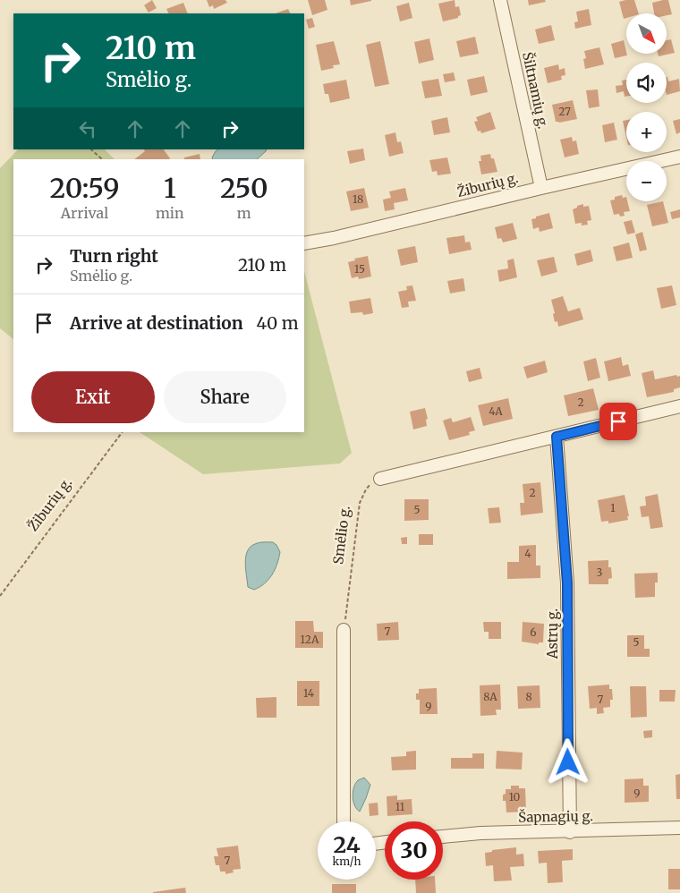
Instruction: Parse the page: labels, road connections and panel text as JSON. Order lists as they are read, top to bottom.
{
  "streets": {
    "street": [
      "Šiltnamių g.",
      "Žiburių g.",
      "Astrų g.",
      "Šapnagių g."
    ],
    "path": ["Smėlio g."]
  },
  "crossings": [
    ["Šiltnamių g.", "Žiburių g."],
    ["Astrų g.", "Šapnagių g."]
  ],
  "house_numbers": [
    "27",
    "18",
    "15",
    "2",
    "4A",
    "2",
    "1",
    "5",
    "4",
    "3",
    "7",
    "6",
    "12A",
    "5",
    "14",
    "8A",
    "8",
    "7",
    "9",
    "9",
    "10",
    "11",
    "7"
  ],
  "north": "bottom right",
  "page": {
    "map_buttons": ["+", "−"],
    "turn": ["210 m", "Smėlio g."],
    "eta": [
      "20:59",
      "Arrival",
      "1",
      "min",
      "250",
      "m"
    ],
    "list": [
      {
        "name": "Turn right",
        "note": "Smėlio g.",
        "value": "210 m"
      },
      {
        "name": "Arrive at destination",
        "value": "40 m"
      }
    ],
    "buttons": ["Exit", "Share"],
    "speed": "24 km/h",
    "limit": "30"
  }
}
